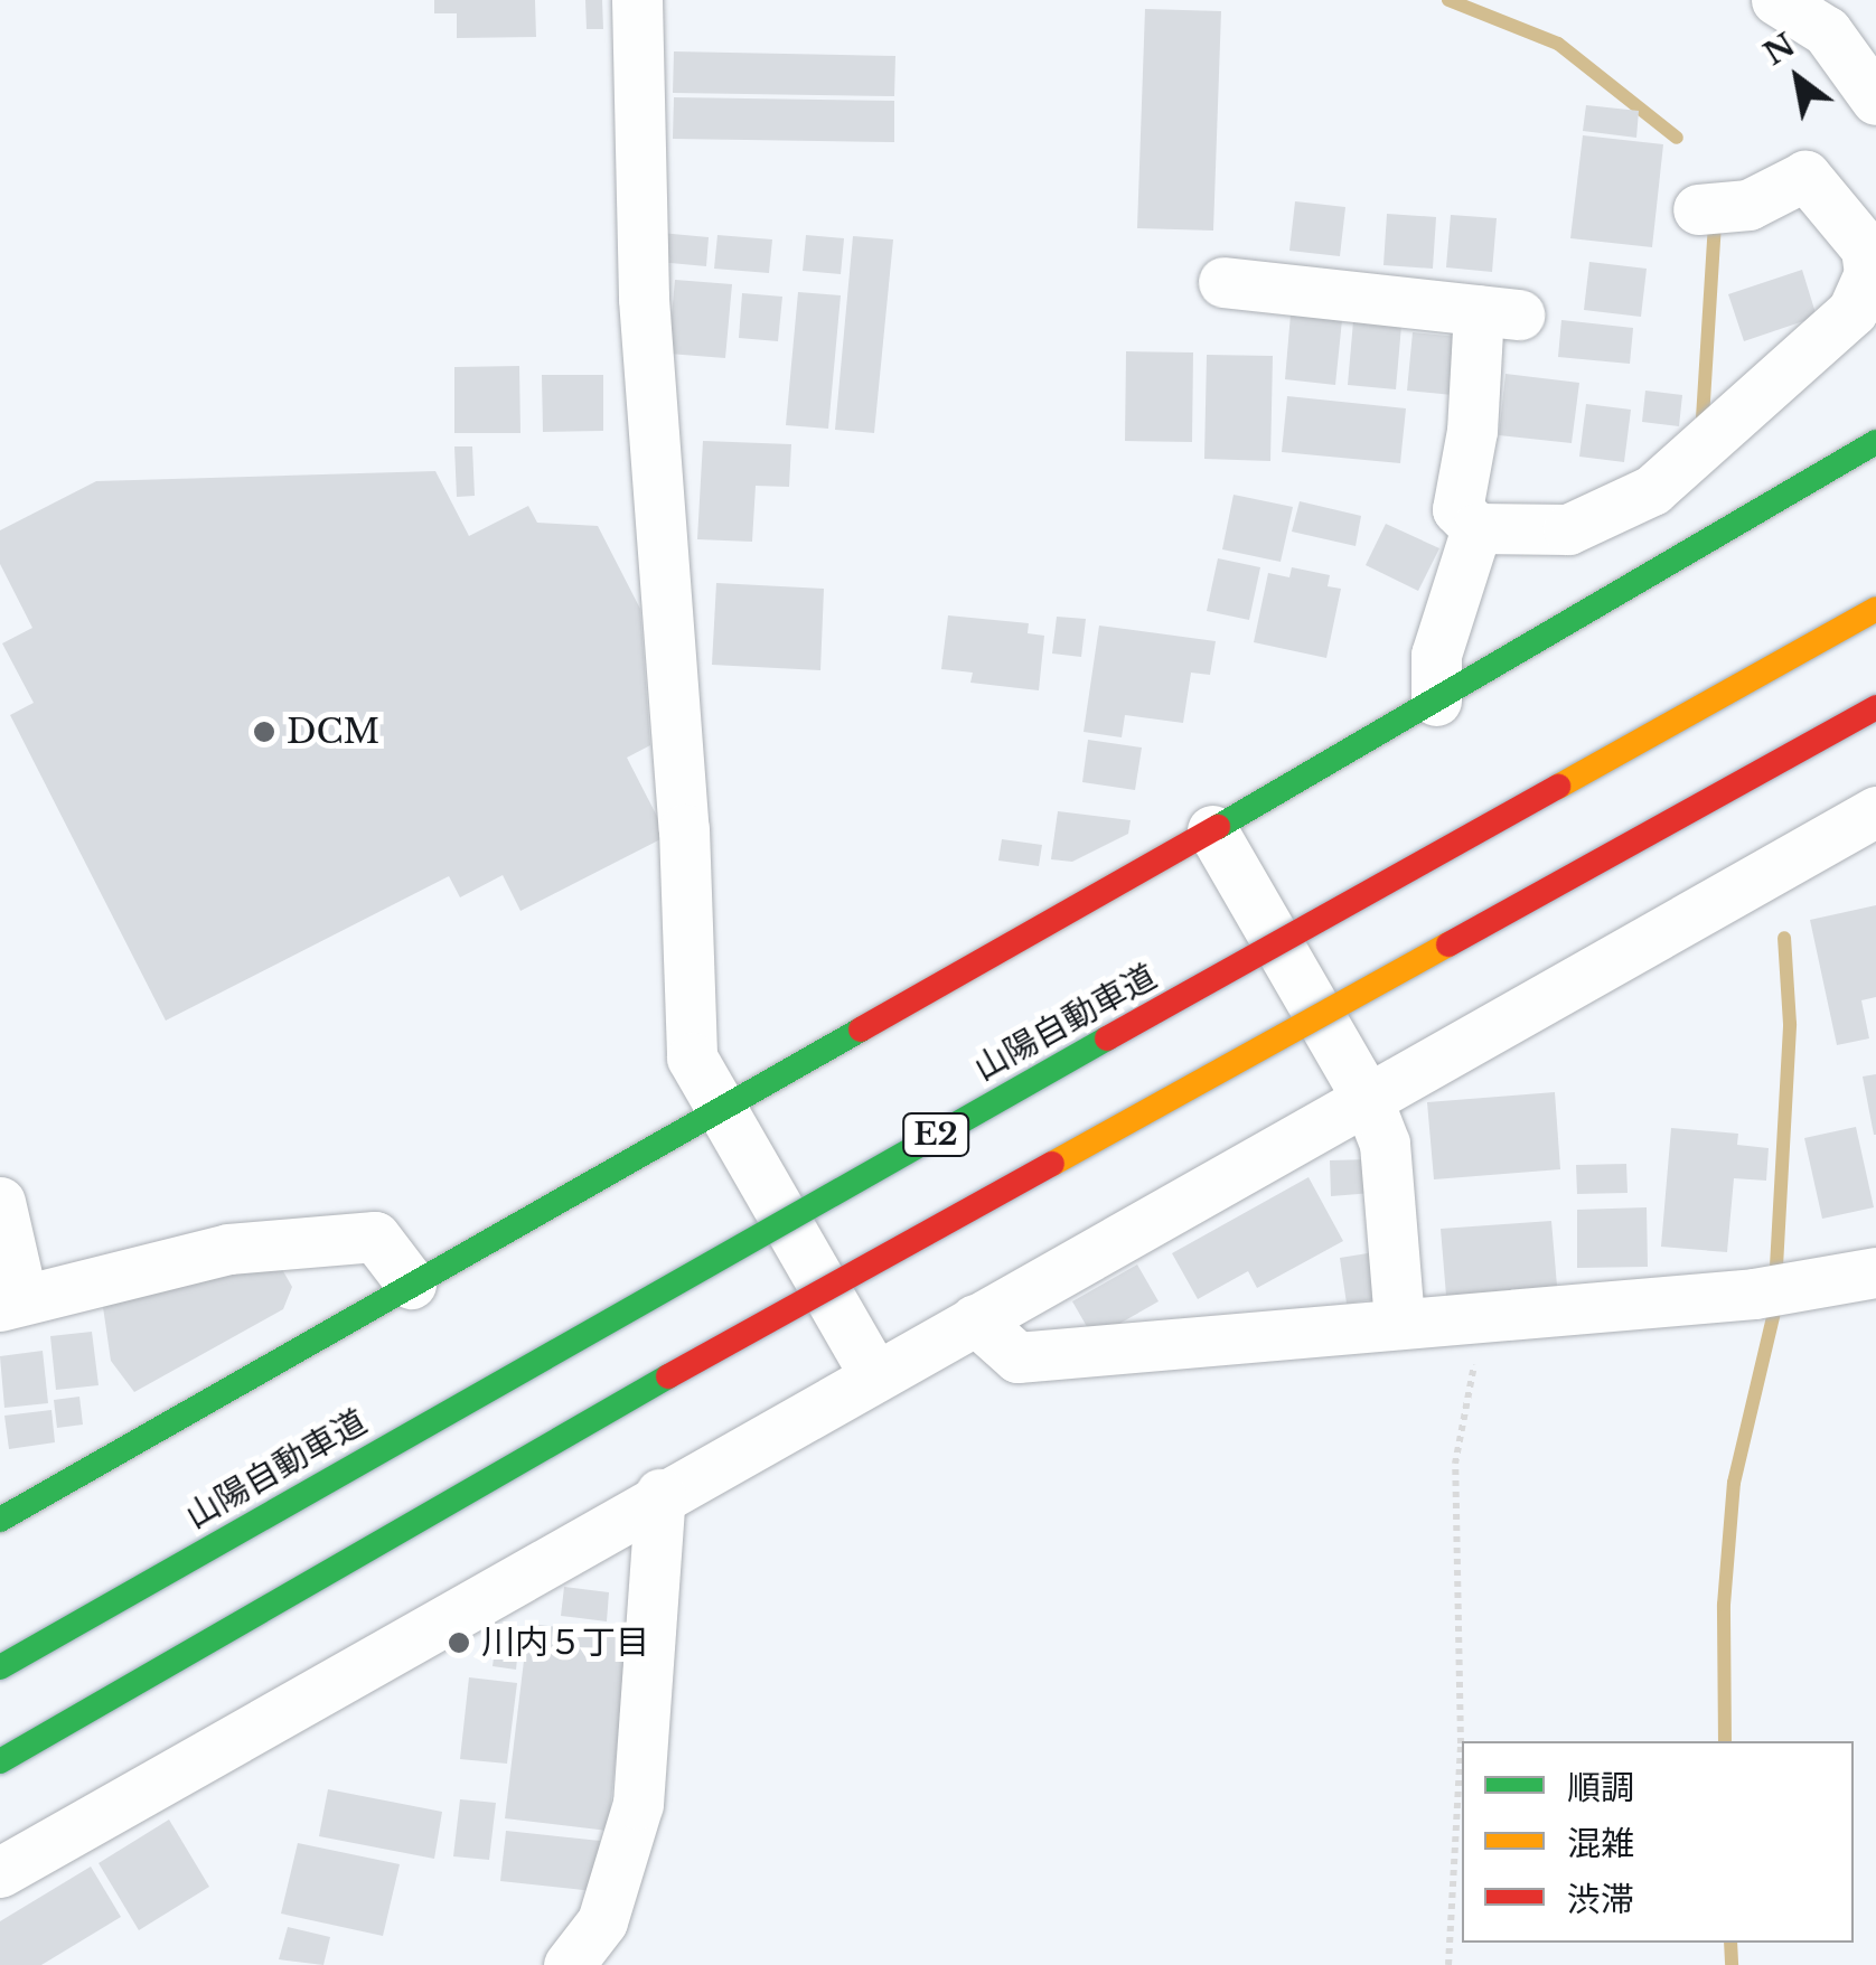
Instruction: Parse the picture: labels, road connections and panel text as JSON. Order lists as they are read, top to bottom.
{
  "streets": {
    "main road": ["山陽自動車道", "E2"]
  },
  "places": ["DCM", "川内５丁目"],
  "legend": ["順調", "混雑", "渋滞"],
  "north": "top left"
}
